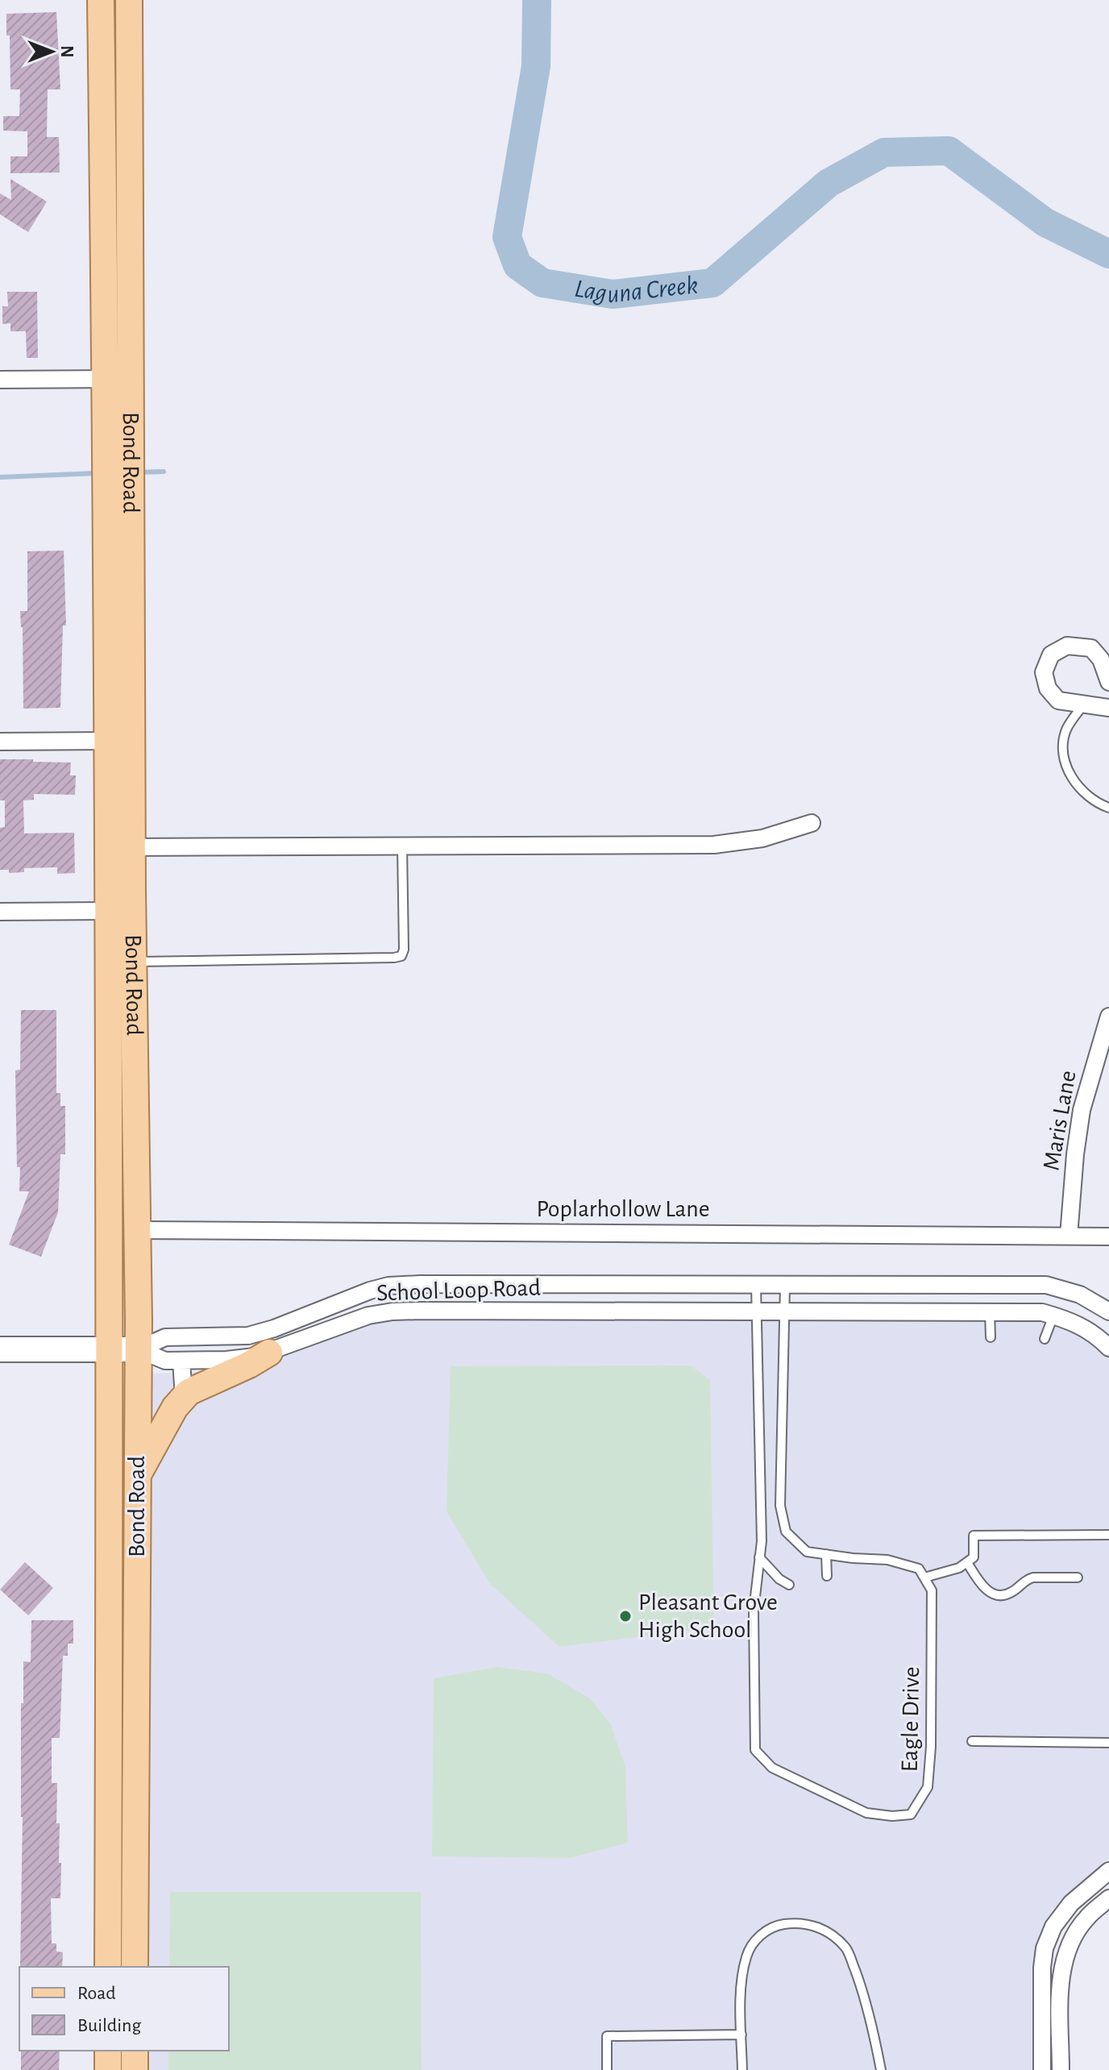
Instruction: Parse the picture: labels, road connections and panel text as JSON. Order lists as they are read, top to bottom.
{
  "streets": {
    "main road": ["Bond Road"],
    "street": ["Maris Lane", "Poplarhollow Lane", "School Loop Road"],
    "lane": ["Eagle Drive"]
  },
  "crossings": [
    ["Bond Road", "Poplarhollow Lane"],
    ["Bond Road", "School Loop Road"],
    ["Maris Lane", "Poplarhollow Lane"],
    ["School Loop Road", "Eagle Drive"]
  ],
  "water": ["Laguna Creek"],
  "places": ["Pleasant Grove High School"],
  "legend": ["Road", "Building"],
  "north": "right"
}
